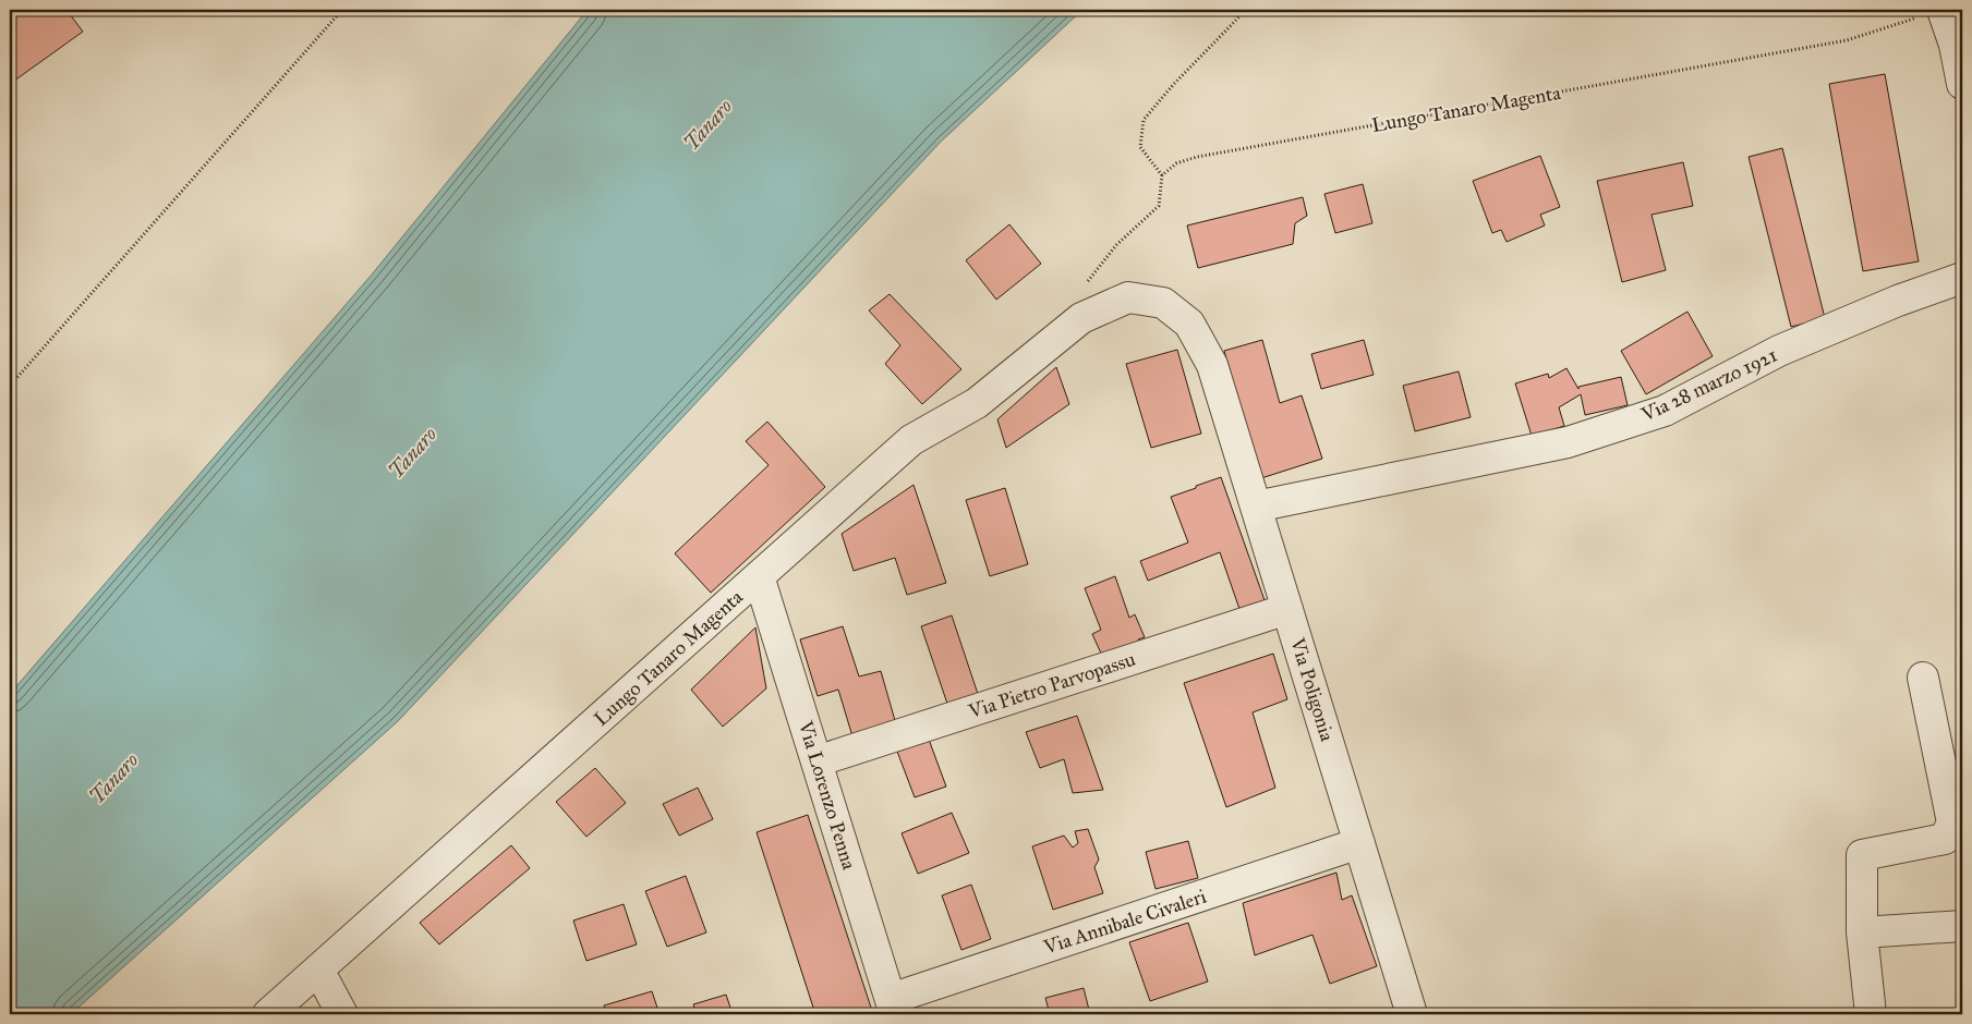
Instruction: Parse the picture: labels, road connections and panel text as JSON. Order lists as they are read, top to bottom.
{
  "streets": {
    "street": [
      "Lungo Tanaro Magenta",
      "Via 28 marzo 1921",
      "Via Pietro Parvopassu",
      "Via Poligonia",
      "Via Lorenzo Penna",
      "Via Annibale Civaleri"
    ]
  },
  "crossings": [
    ["Lungo Tanaro Magenta", "Via Poligonia"],
    ["Lungo Tanaro Magenta", "Via Lorenzo Penna"],
    ["Via 28 marzo 1921", "Via Poligonia"],
    ["Via Pietro Parvopassu", "Via Poligonia"],
    ["Via Pietro Parvopassu", "Via Lorenzo Penna"],
    ["Via Poligonia", "Via Annibale Civaleri"],
    ["Via Lorenzo Penna", "Via Annibale Civaleri"]
  ],
  "water": ["Tanaro"]
}
